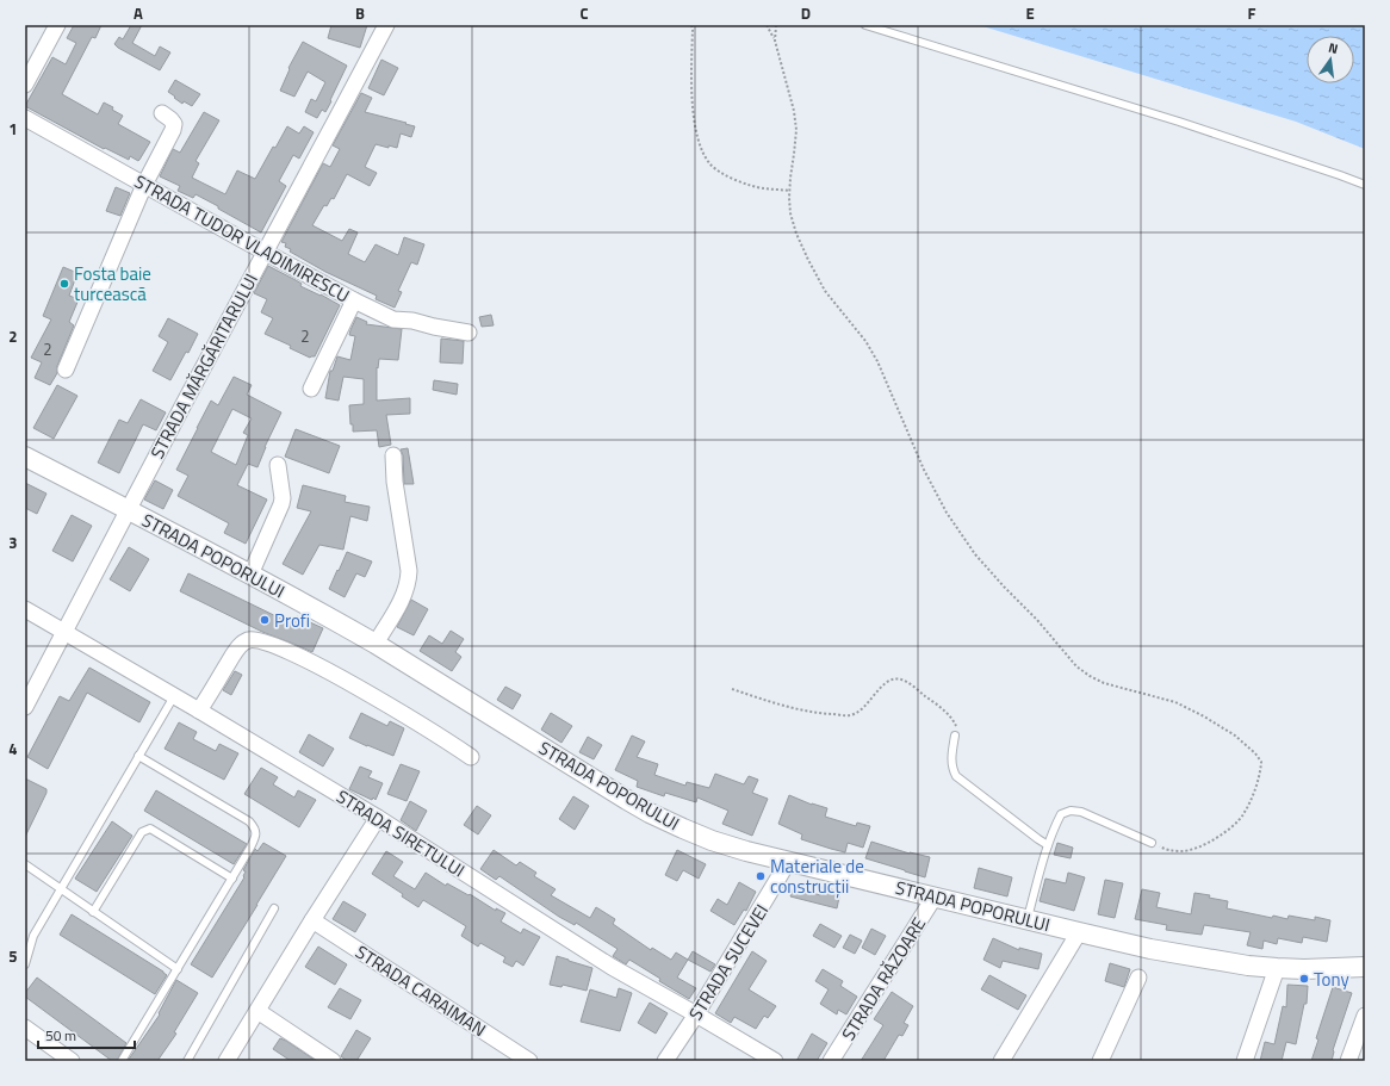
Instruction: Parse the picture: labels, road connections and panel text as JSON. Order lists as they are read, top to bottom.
{
  "streets": {
    "street": [
      "STRADA TUDOR VLADIMIRESCU",
      "STRADA MĂRGĂRITARULUI",
      "STRADA POPORULUI",
      "STRADA SIRETULUI",
      "STRADA SUCEVEI",
      "STRADA RĂZOARE",
      "STRADA CARAIMAN"
    ]
  },
  "crossings": [
    ["STRADA TUDOR VLADIMIRESCU", "STRADA MĂRGĂRITARULUI"],
    ["STRADA MĂRGĂRITARULUI", "STRADA POPORULUI"],
    ["STRADA MĂRGĂRITARULUI", "STRADA SIRETULUI"],
    ["STRADA POPORULUI", "STRADA SUCEVEI"],
    ["STRADA POPORULUI", "STRADA RĂZOARE"],
    ["STRADA SIRETULUI", "STRADA SUCEVEI"]
  ],
  "places": [
    "Fosta baie turcească",
    "Profi",
    "Materiale de construcții",
    "Tony"
  ],
  "house_numbers": ["2", "2"],
  "scale_bar": "50 m",
  "north": "top",
  "grid": {
    "columns": [
      "A",
      "B",
      "C",
      "D",
      "E",
      "F"
    ],
    "rows": [
      "1",
      "2",
      "3",
      "4",
      "5"
    ]
  }
}
